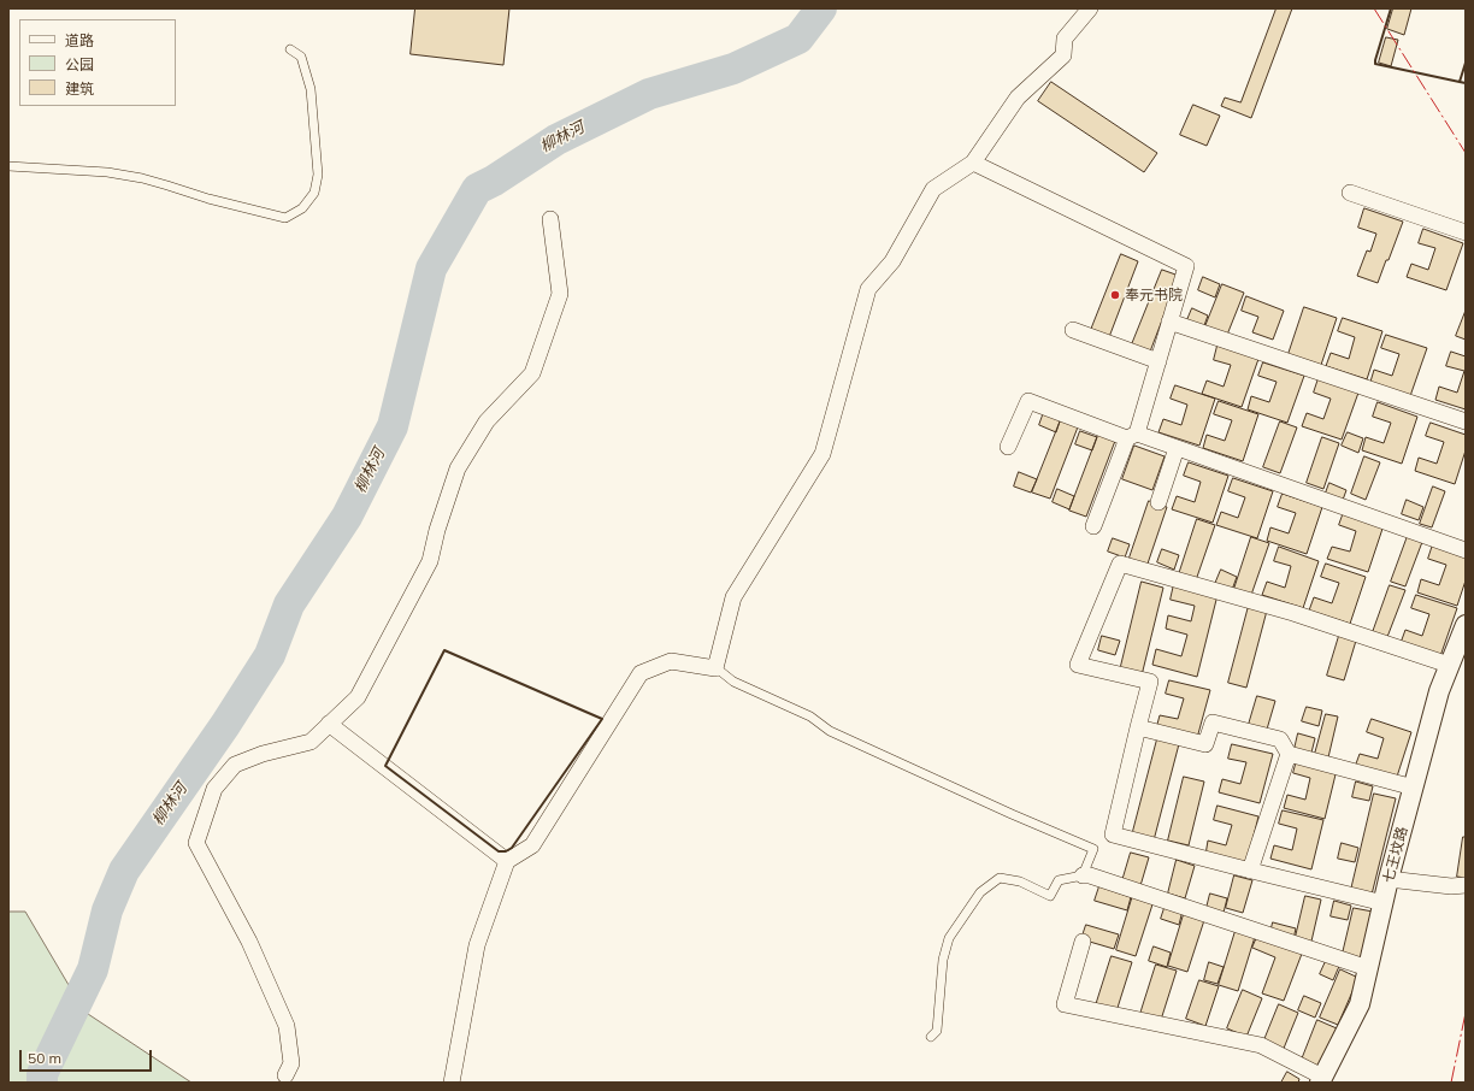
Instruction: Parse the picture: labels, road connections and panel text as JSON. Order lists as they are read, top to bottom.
{
  "streets": {
    "street": ["七王坟路"]
  },
  "water": ["柳林河"],
  "places": ["奉元书院"],
  "legend": ["道路", "公园", "建筑"],
  "scale_bar": "50 m"
}
